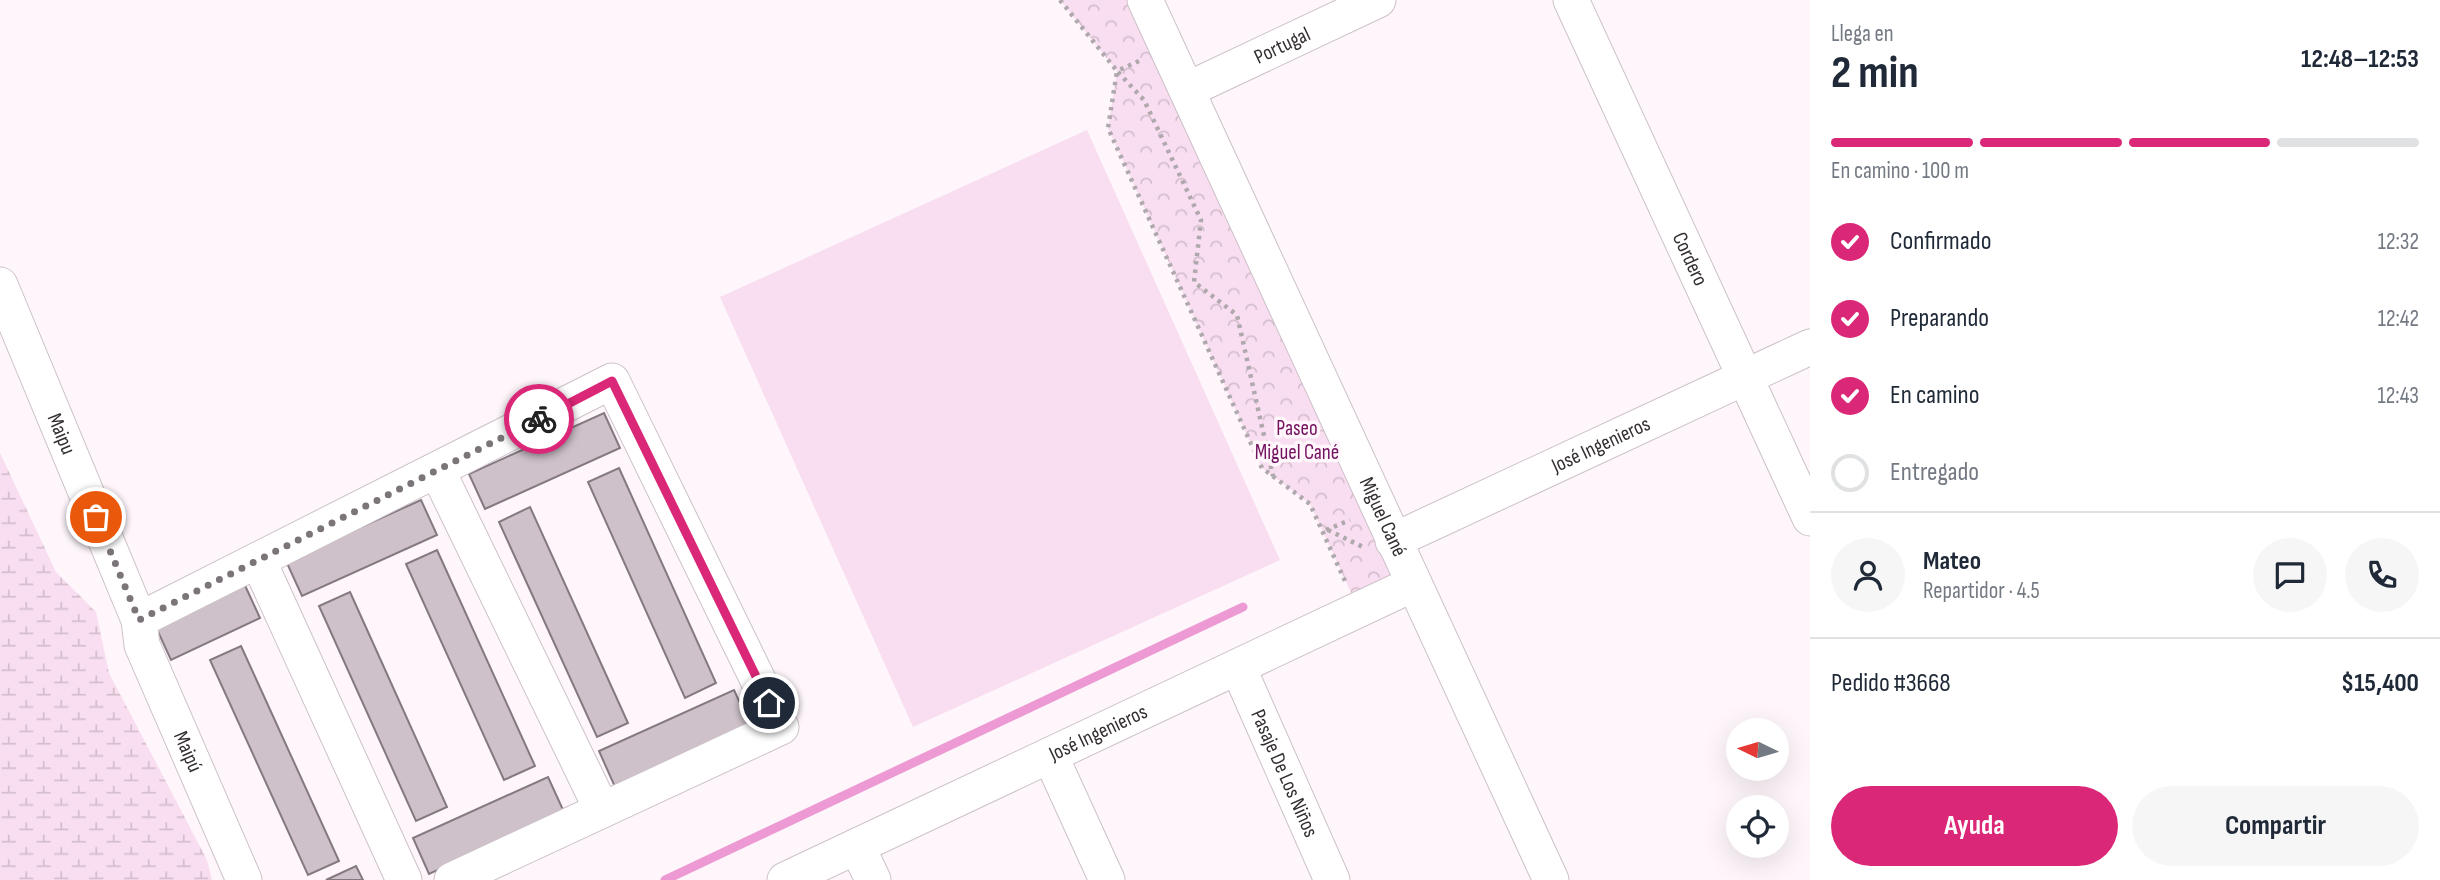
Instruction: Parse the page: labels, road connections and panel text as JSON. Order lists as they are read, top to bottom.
{
  "streets": {
    "street": [
      "Portugal",
      "Cordero",
      "Maipu",
      "José Ingenieros",
      "Miguel Cané",
      "Maipú",
      "Pasaje De Los Niños"
    ]
  },
  "crossings": [
    ["Portugal", "Miguel Cané"],
    ["Cordero", "José Ingenieros"],
    ["Maipu", "Maipú"],
    ["José Ingenieros", "Miguel Cané"],
    ["José Ingenieros", "Pasaje De Los Niños"]
  ],
  "parks": ["Paseo Miguel Cané"],
  "north": "left",
  "page": {
    "heading": ["2 min", "Llega en", "12:48–12:53"],
    "panel": [
      "Mateo",
      "Repartidor · 4.5",
      "Pedido #3668",
      "$15,400"
    ],
    "bar": "En camino · 100 m",
    "list": [
      ["Confirmado", "12:32"],
      ["Preparando", "12:42"],
      ["En camino", "12:43"],
      "Entregado"
    ],
    "buttons": ["Ayuda", "Compartir"]
  }
}
